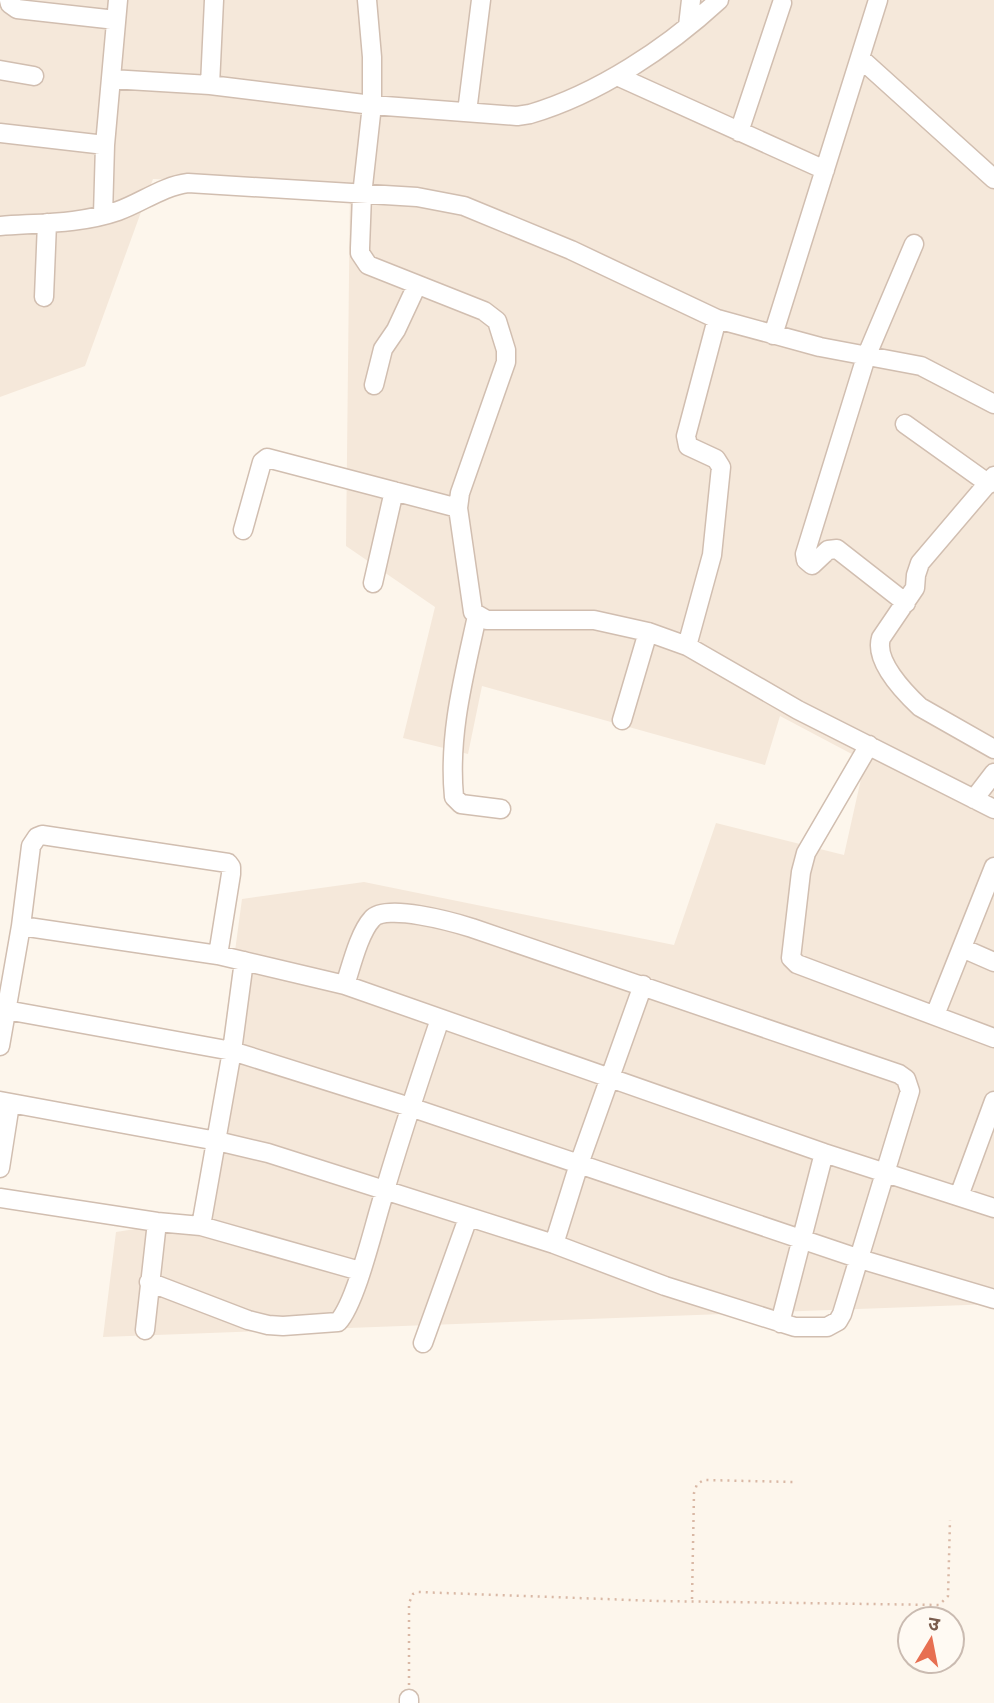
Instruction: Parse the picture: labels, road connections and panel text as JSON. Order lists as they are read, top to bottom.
{
  "north": "top"
}
